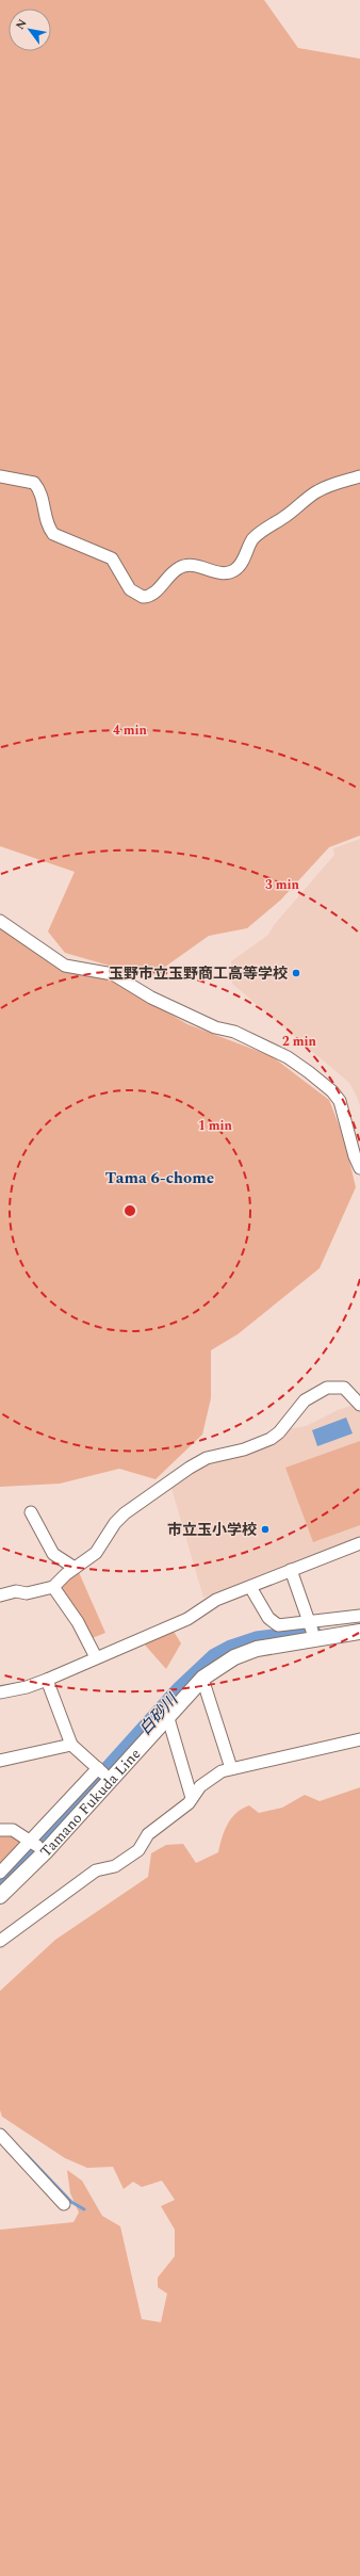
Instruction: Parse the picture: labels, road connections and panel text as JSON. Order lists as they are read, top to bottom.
{
  "streets": {
    "main road": ["Tamano Fukuda Line"]
  },
  "districts": ["Tama 6-chome"],
  "water": ["白砂川"],
  "places": ["玉野市立玉野商工高等学校", "市立玉小学校"],
  "north": "top left",
  "rings": [
    "4 min",
    "3 min",
    "2 min",
    "1 min"
  ]
}
